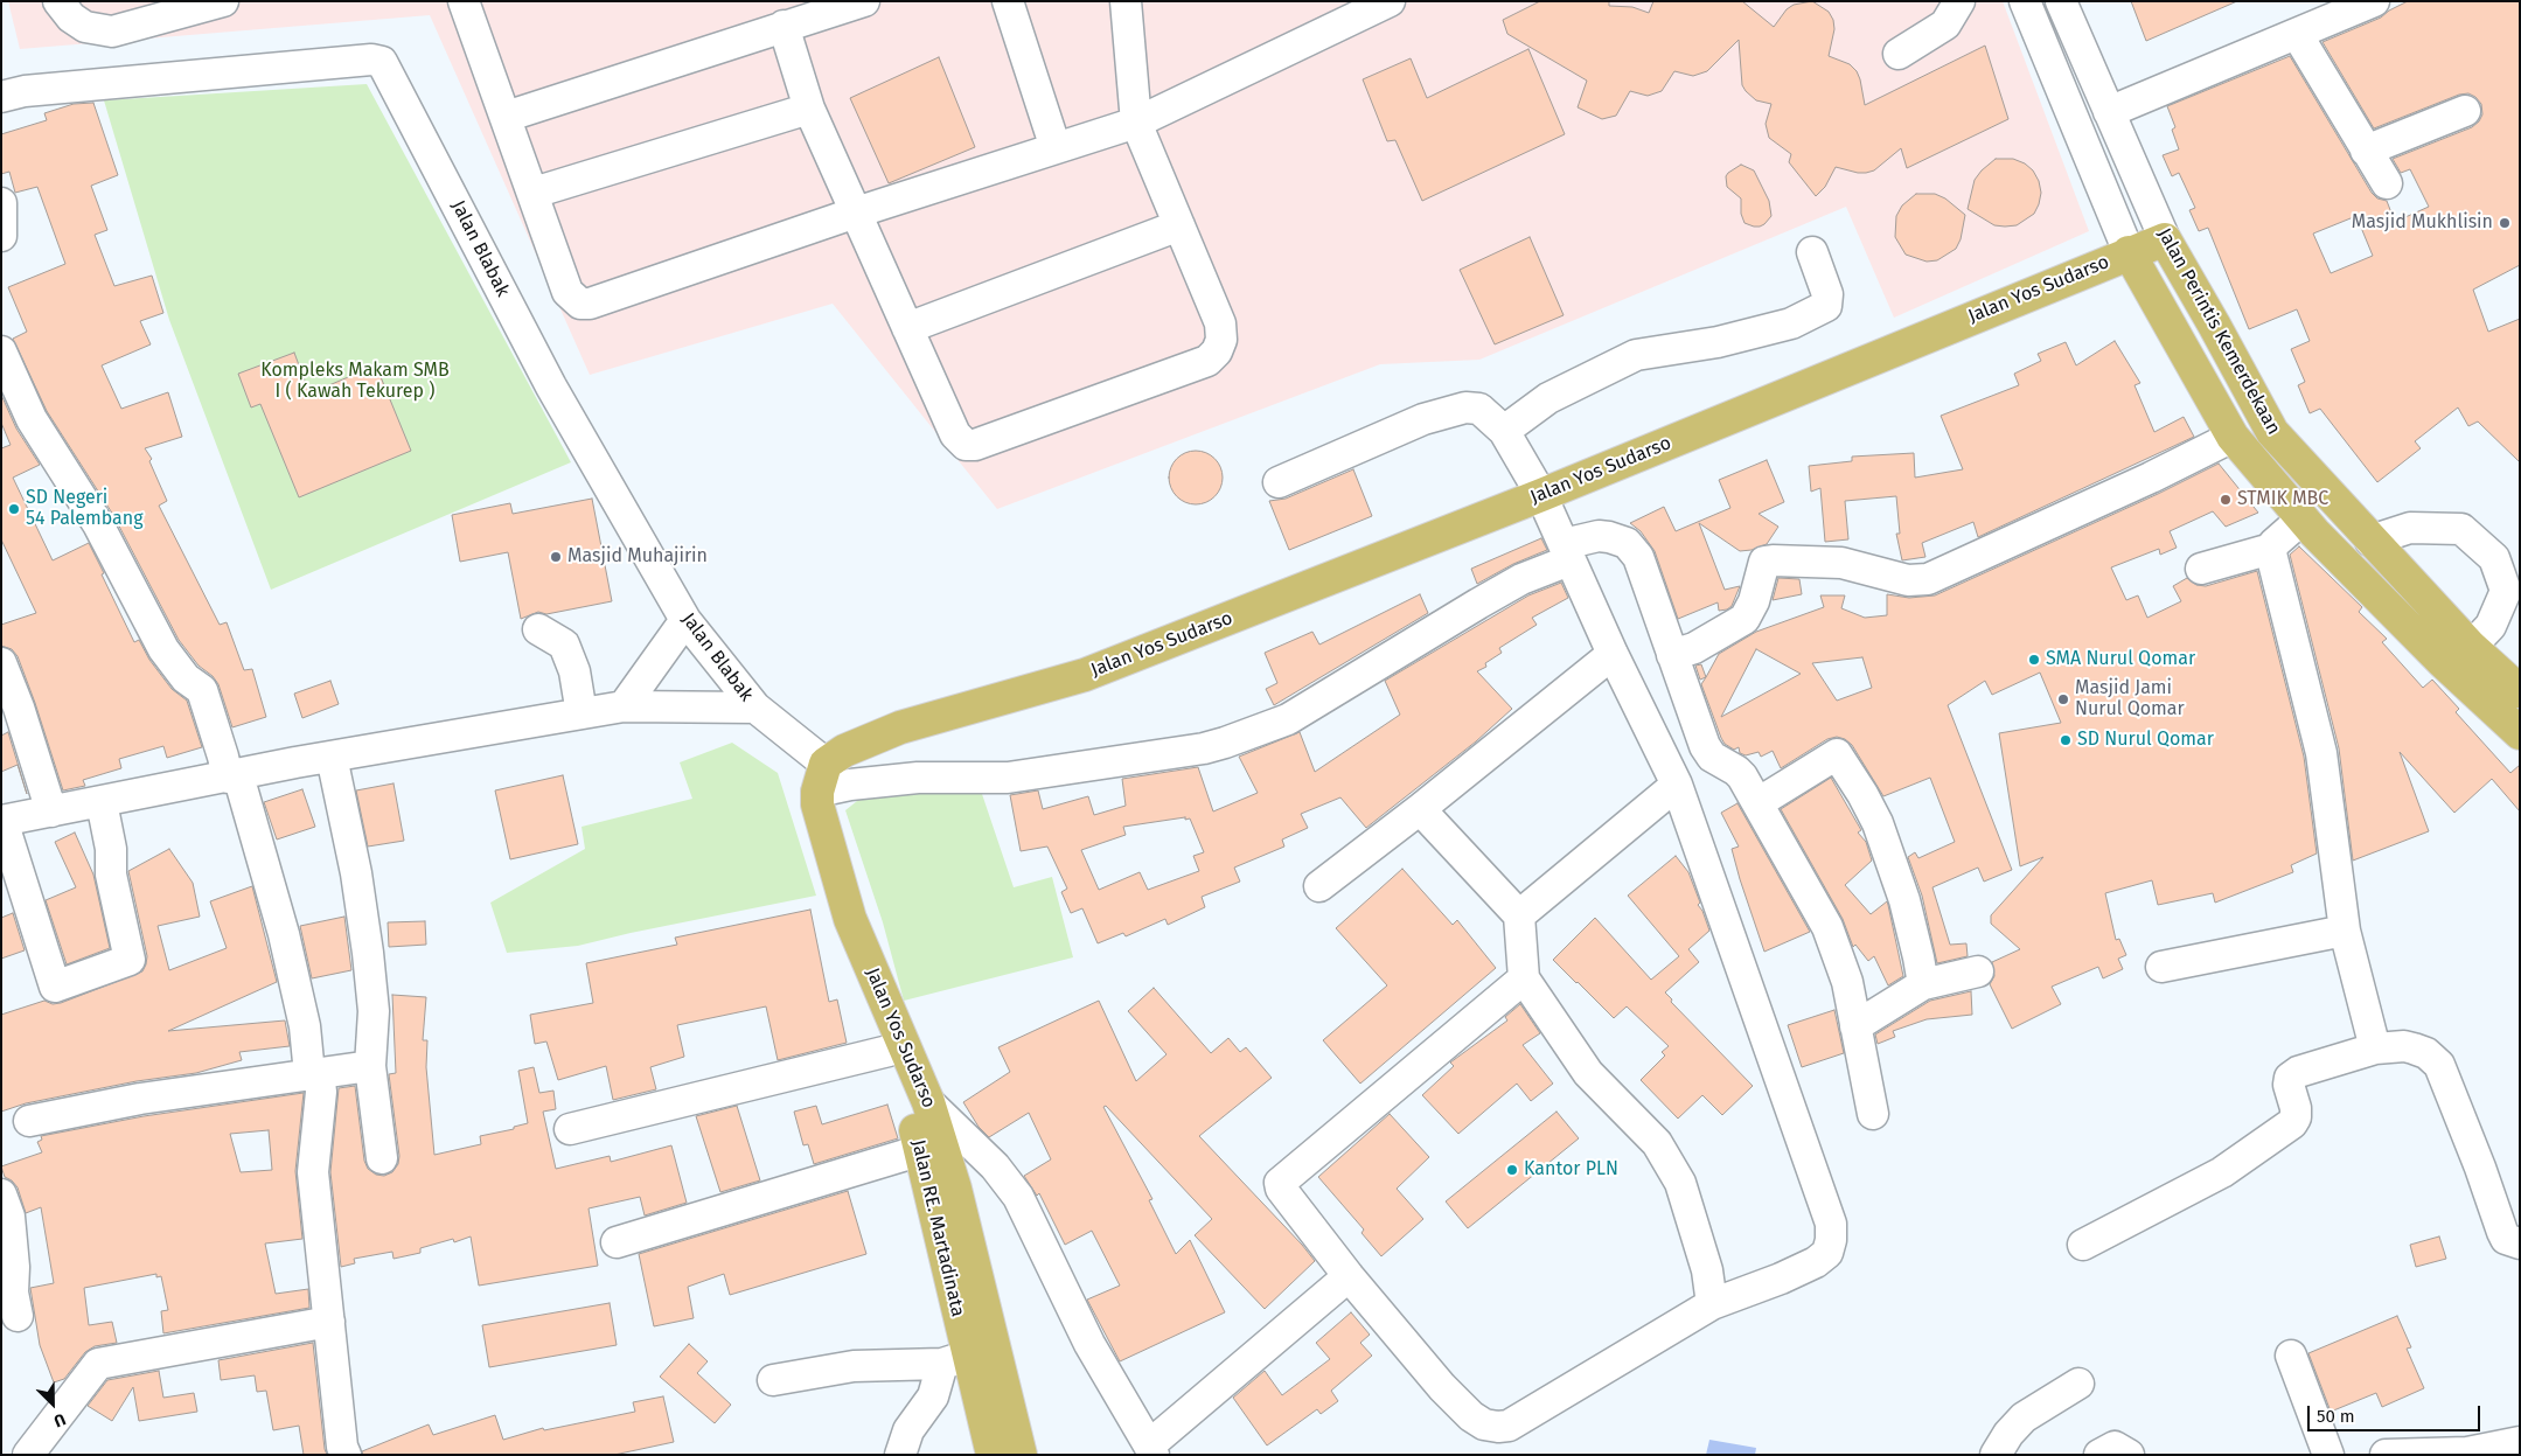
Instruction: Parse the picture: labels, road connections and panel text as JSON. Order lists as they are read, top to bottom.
{
  "streets": {
    "highway": ["Jalan Yos Sudarso", "Jalan Perintis Kemerdekaan", "Jalan RE. Martadinata"],
    "street": ["Jalan Blabak"]
  },
  "crossings": [
    ["Jalan Blabak", "Jalan Yos Sudarso"],
    ["Jalan Yos Sudarso", "Jalan Perintis Kemerdekaan"],
    ["Jalan Yos Sudarso", "Jalan RE. Martadinata"]
  ],
  "parks": ["Kompleks Makam SMB I ( Kawah Tekurep )"],
  "places": [
    "Masjid Mukhlisin",
    "STMIK MBC",
    "SD Negeri 54 Palembang",
    "Masjid Muhajirin",
    "SMA Nurul Qomar",
    "Masjid Jami Nurul Qomar",
    "SD Nurul Qomar",
    "Kantor PLN"
  ],
  "scale_bar": "50 m",
  "north": "bottom right"
}
